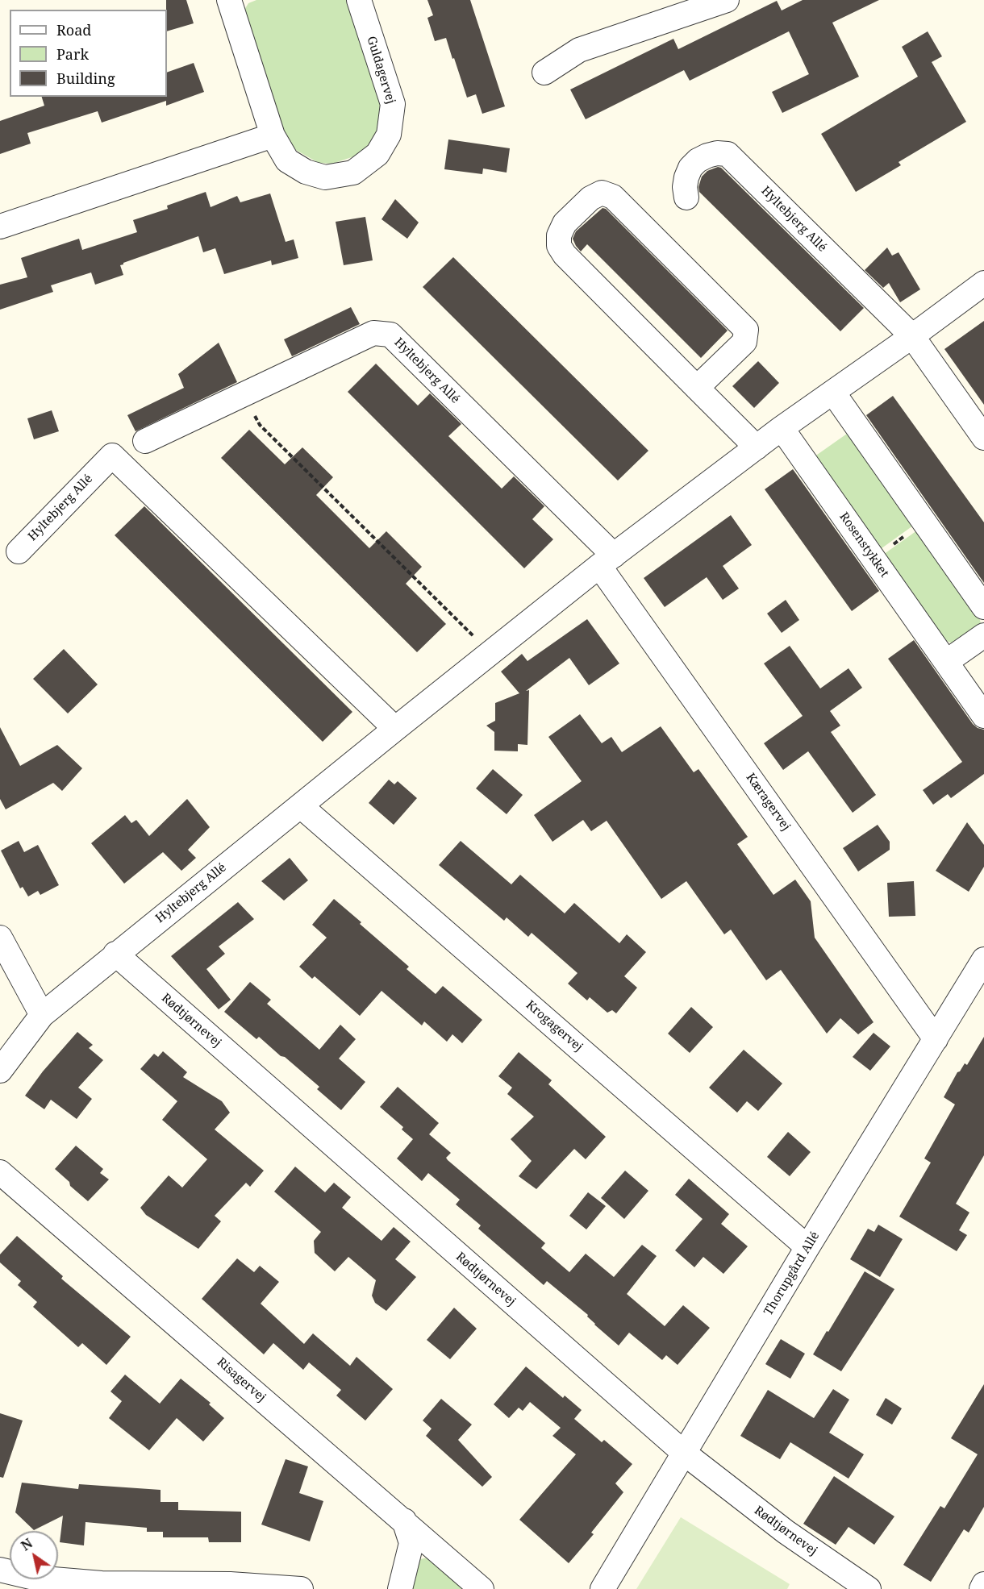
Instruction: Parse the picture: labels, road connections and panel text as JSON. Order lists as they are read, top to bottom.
{
  "streets": {
    "street": [
      "Guldagervej",
      "Hyltebjerg Allé",
      "Rosenstykket",
      "Kæragervej",
      "Rødtjørnevej",
      "Krogagervej",
      "Thorupgård Allé",
      "Risagervej"
    ]
  },
  "crossings": [
    ["Hyltebjerg Allé", "Rosenstykket"],
    ["Hyltebjerg Allé", "Kæragervej"],
    ["Hyltebjerg Allé", "Rødtjørnevej"],
    ["Hyltebjerg Allé", "Krogagervej"],
    ["Kæragervej", "Thorupgård Allé"],
    ["Rødtjørnevej", "Thorupgård Allé"],
    ["Krogagervej", "Thorupgård Allé"]
  ],
  "legend": ["Road", "Park", "Building"],
  "north": "top left"
}
